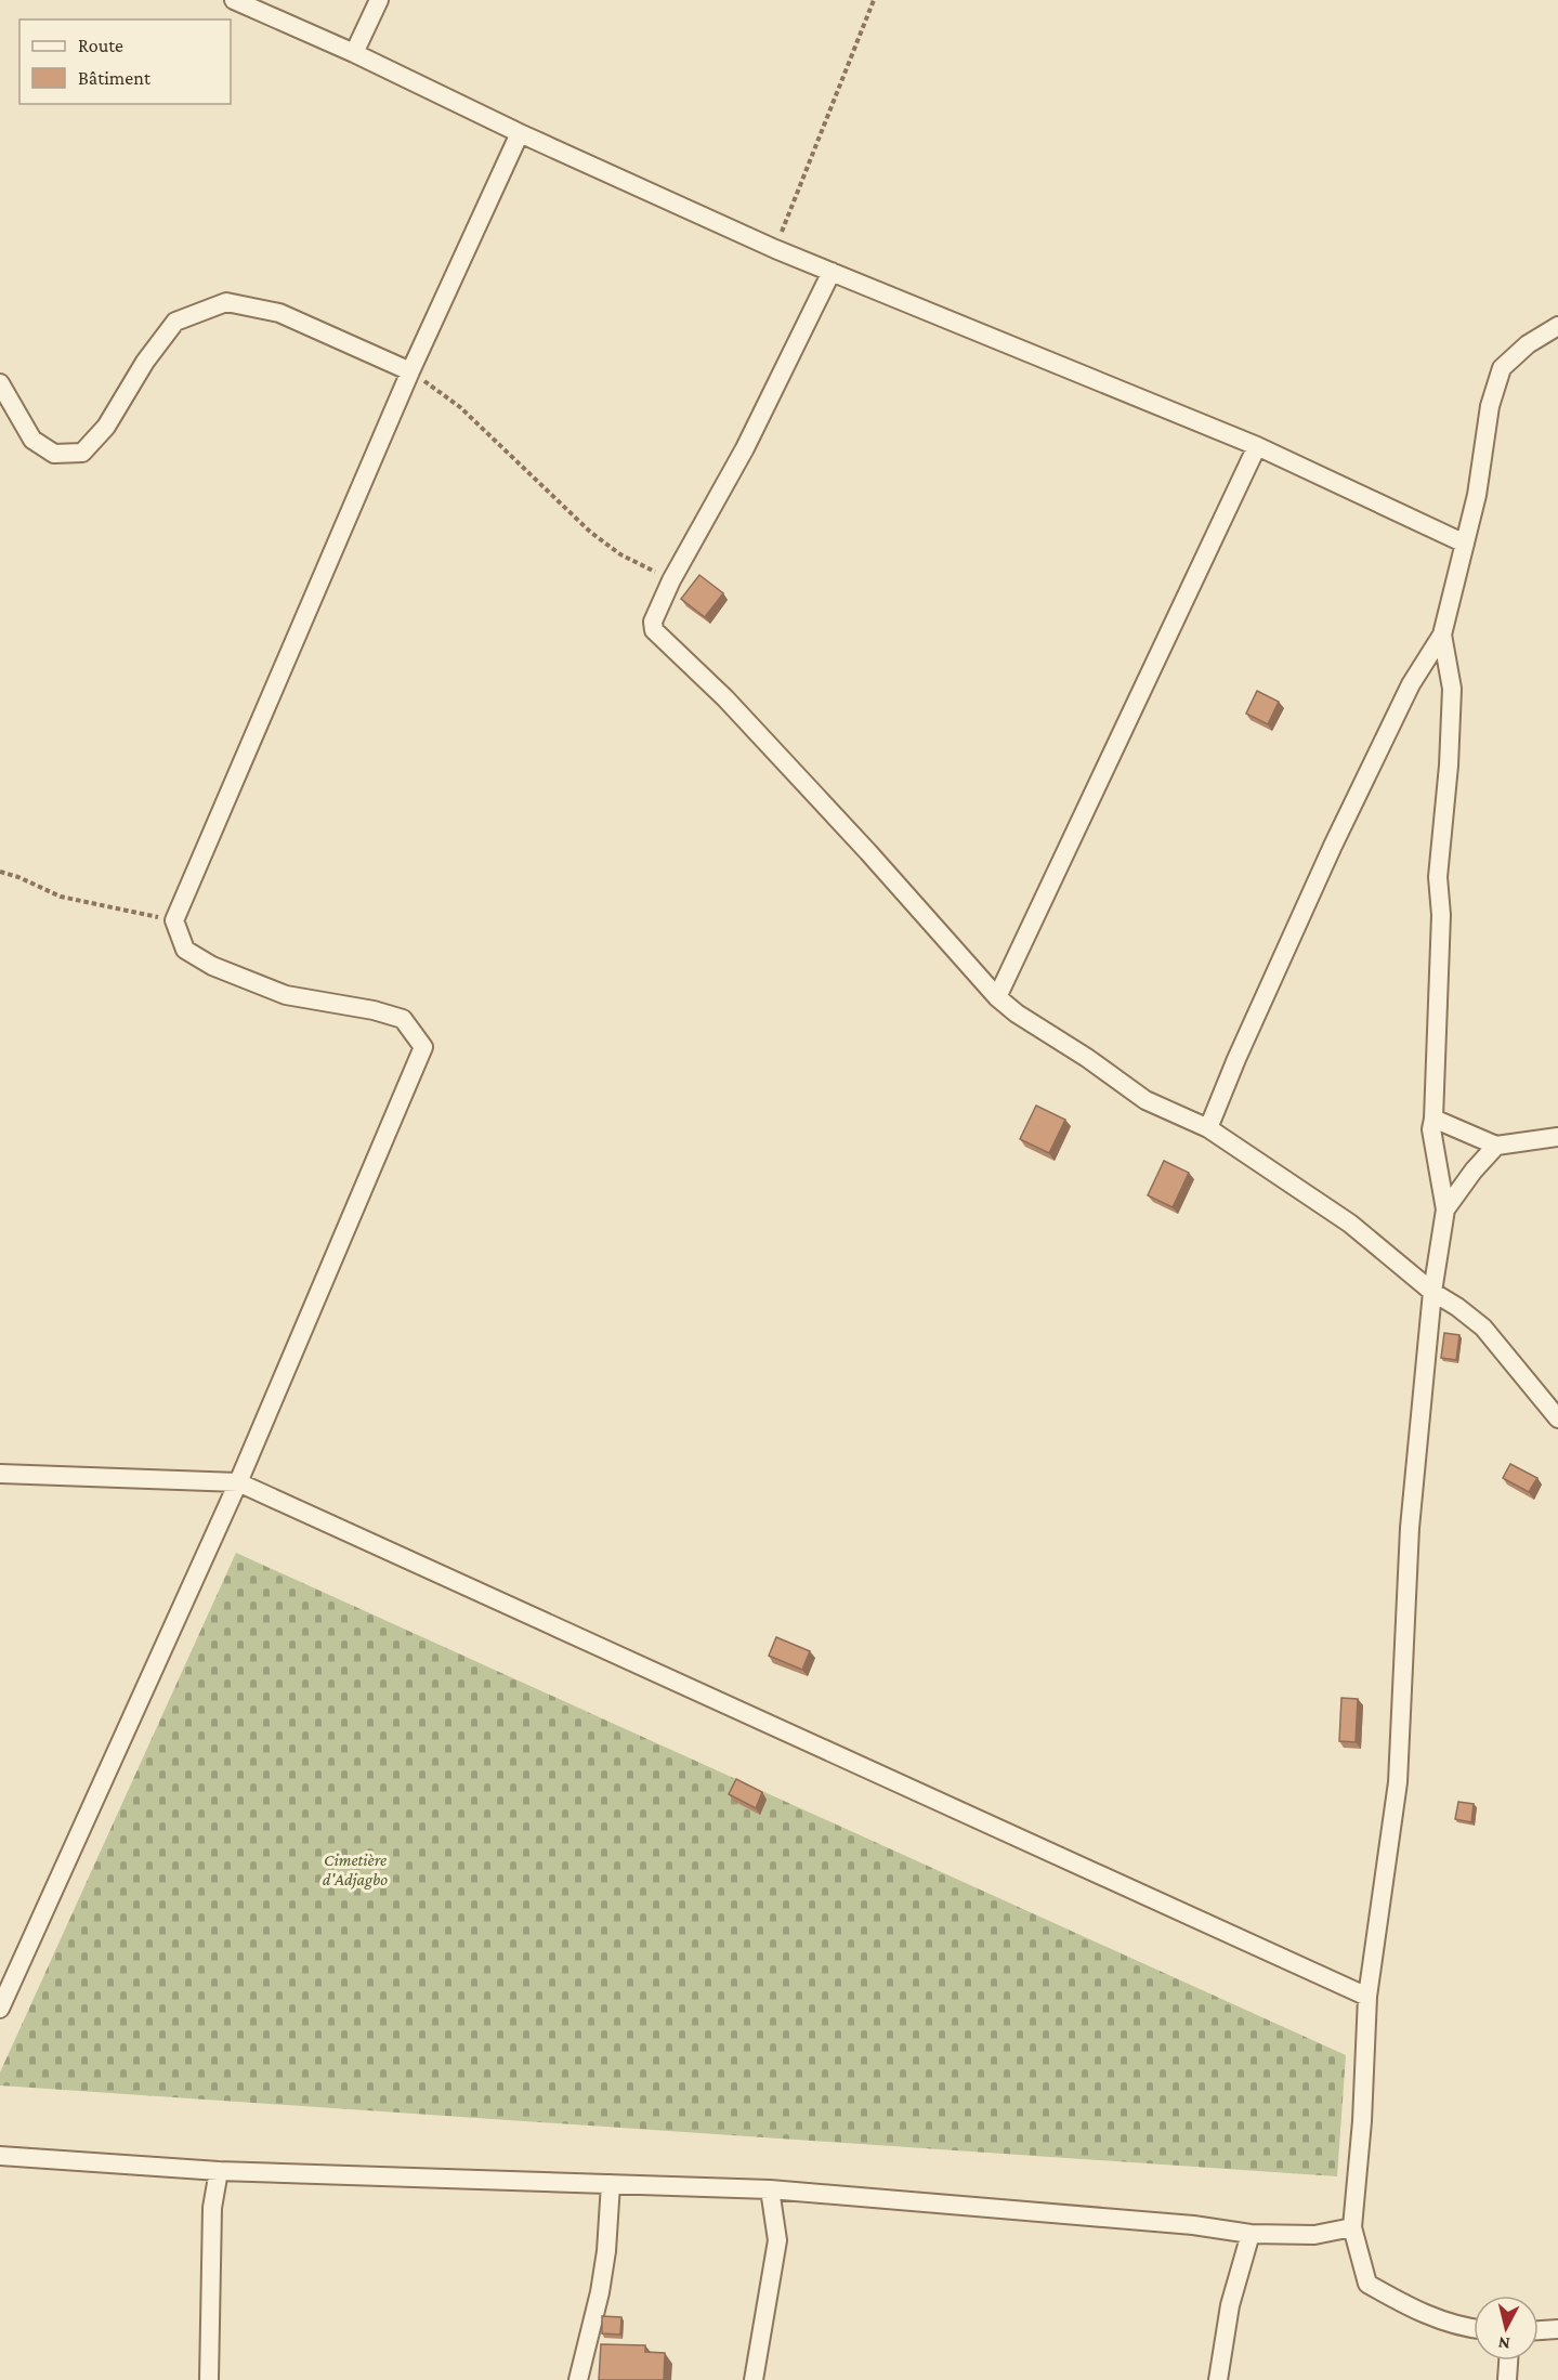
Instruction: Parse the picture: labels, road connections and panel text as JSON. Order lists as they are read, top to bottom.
{
  "parks": ["Cimetière d'Adjagbo"],
  "legend": ["Route", "Bâtiment"],
  "north": "bottom"
}
